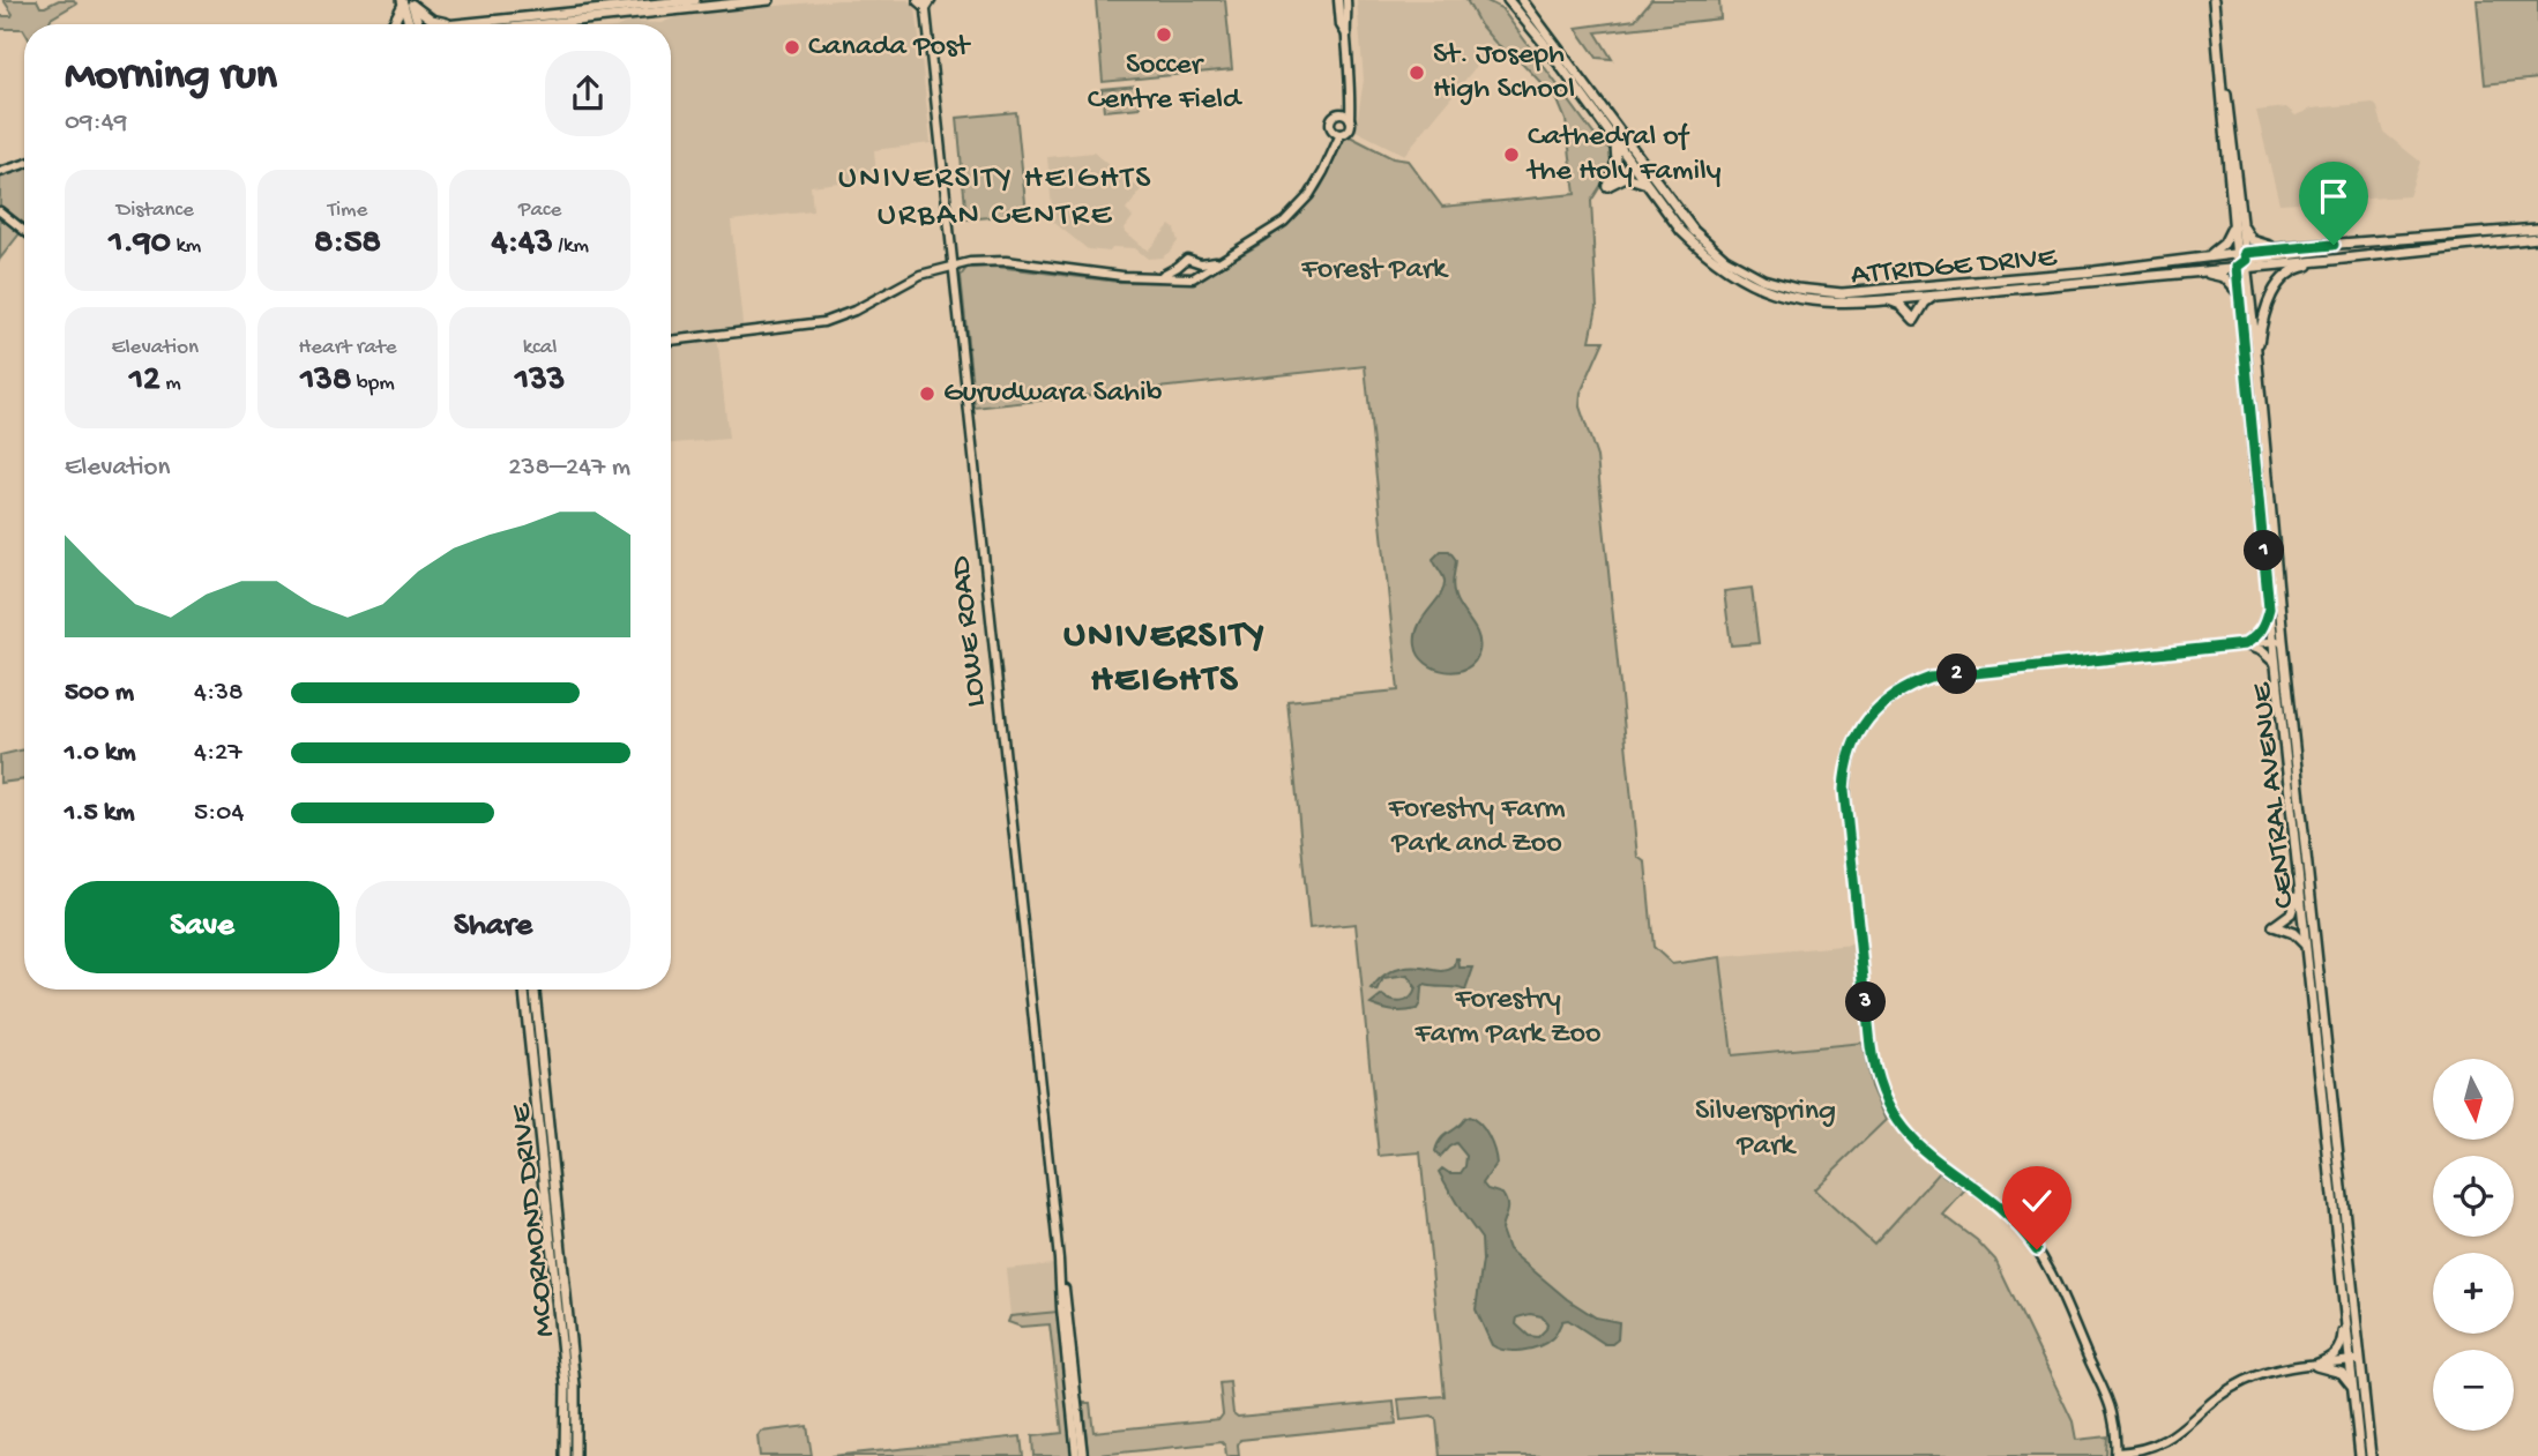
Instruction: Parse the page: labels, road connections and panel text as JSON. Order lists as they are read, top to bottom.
{
  "streets": {
    "main road": ["ATTRIDGE DRIVE", "CENTRAL AVENUE", "MCORMOND DRIVE"],
    "street": ["LOWE ROAD"]
  },
  "crossings": [
    ["ATTRIDGE DRIVE", "CENTRAL AVENUE"]
  ],
  "districts": ["UNIVERSITY HEIGHTS URBAN CENTRE", "UNIVERSITY HEIGHTS"],
  "parks": [
    "Forest Park",
    "Forestry Farm Park and Zoo",
    "Forestry Farm Park Zoo",
    "Silverspring Park"
  ],
  "places": [
    "Soccer Centre Field",
    "Canada Post",
    "St. Joseph High School",
    "Cathedral of the Holy Family",
    "Gurudwara Sahib"
  ],
  "north": "bottom",
  "page": {
    "heading": ["Morning run", "09:49"],
    "stats": [
      ["Distance", "1.90 km"],
      ["Time", "8:58"],
      ["Pace", "4:43 /km"],
      ["Elevation", "12 m"],
      ["Heart rate", "138 bpm"],
      ["kcal", "133"]
    ],
    "chart": ["Elevation", "238–247 m"],
    "pins": ["1", "2", "3"],
    "list": [
      {
        "name": "500 m",
        "note": "4:38"
      },
      {
        "name": "1.0 km",
        "note": "4:27"
      },
      {
        "name": "1.5 km",
        "note": "5:04"
      }
    ],
    "buttons": ["Save", "Share"],
    "map_buttons": ["+", "−"]
  }
}
